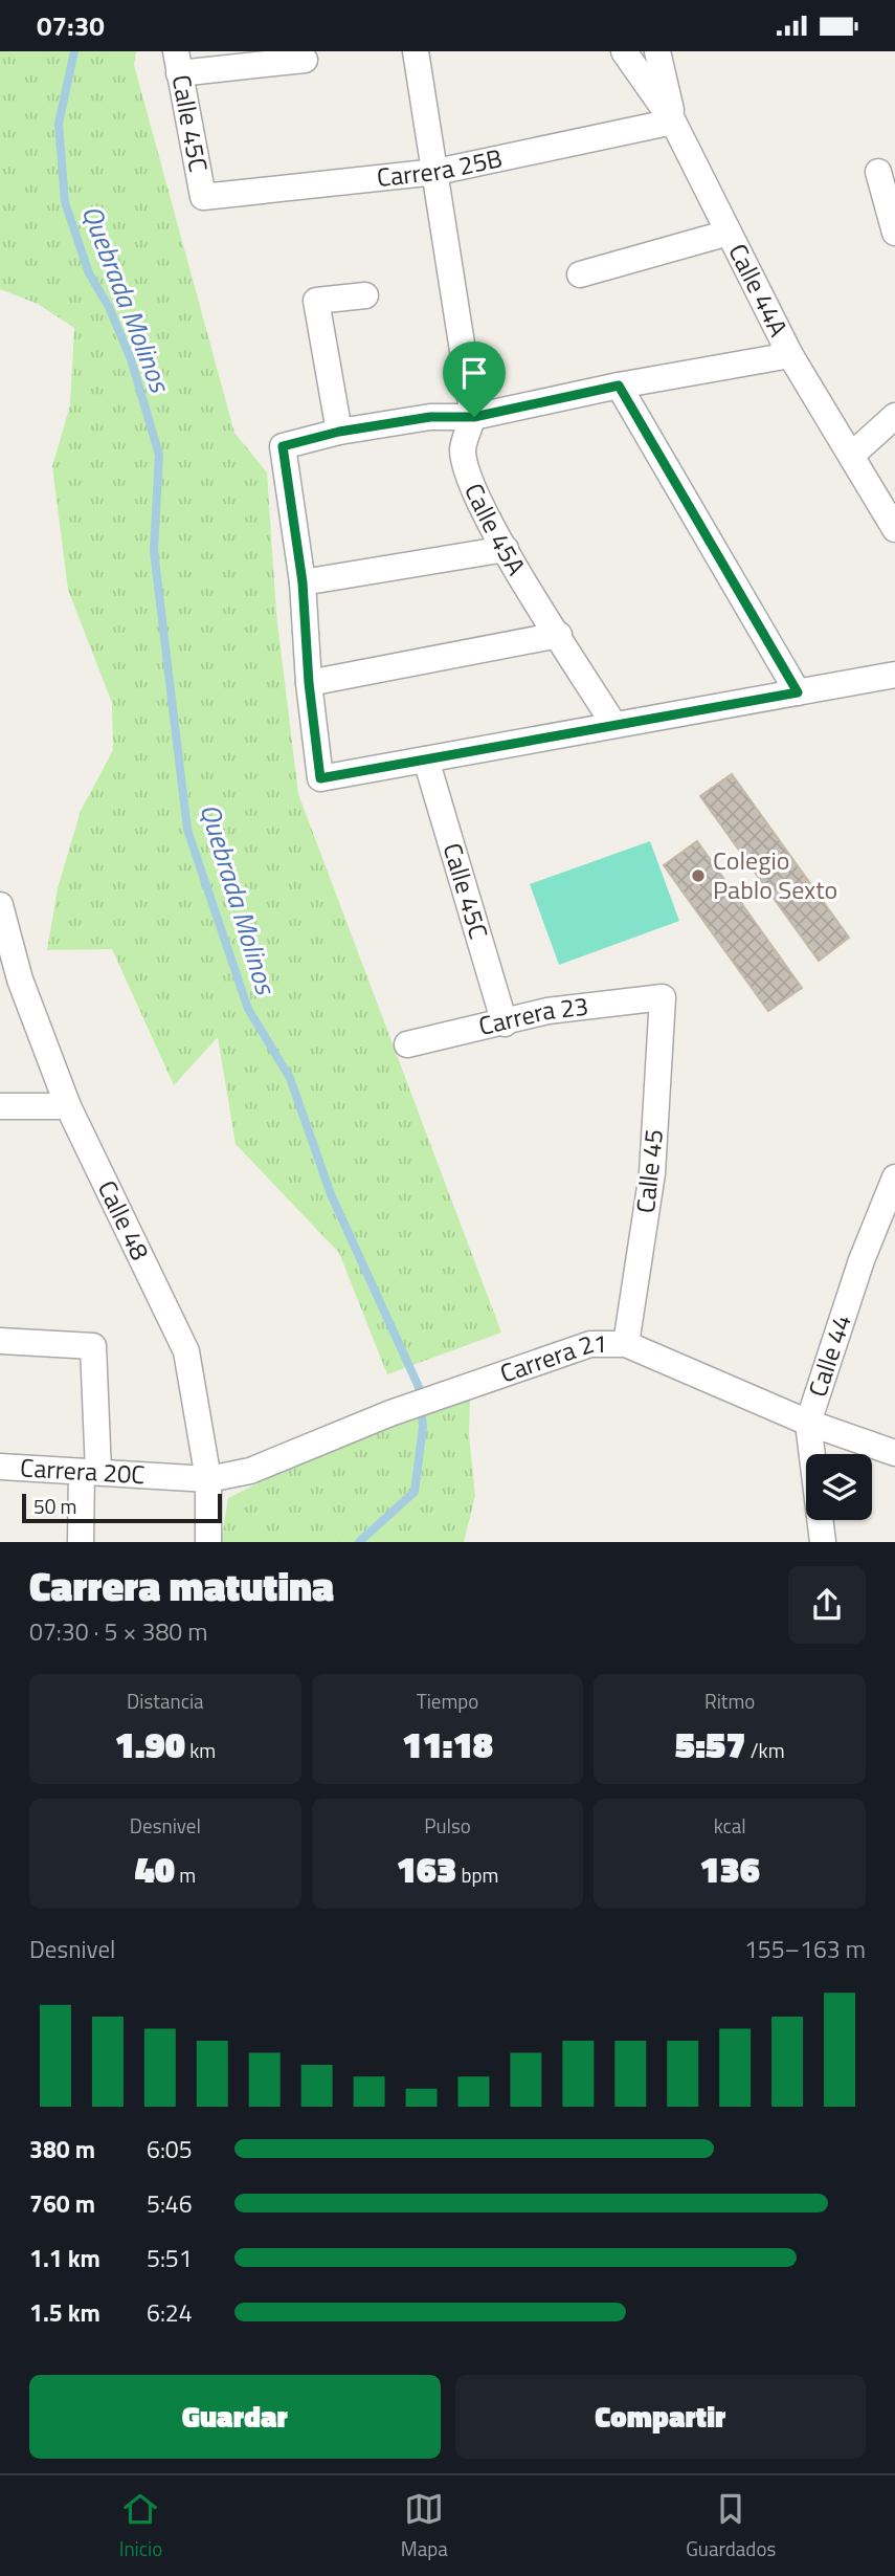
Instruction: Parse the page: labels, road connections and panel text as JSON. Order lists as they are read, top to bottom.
{
  "streets": {
    "street": [
      "Calle 45C",
      "Carrera 25B",
      "Calle 44A",
      "Calle 45A",
      "Carrera 23",
      "Calle 45",
      "Calle 48",
      "Calle 44",
      "Carrera 21",
      "Carrera 20C"
    ]
  },
  "crossings": [
    ["Calle 45C", "Carrera 25B"],
    ["Calle 45C", "Carrera 23"],
    ["Carrera 25B", "Calle 44A"],
    ["Carrera 25B", "Calle 45A"],
    ["Carrera 23", "Calle 45"],
    ["Calle 45", "Carrera 21"],
    ["Calle 48", "Carrera 21"],
    ["Calle 48", "Carrera 20C"],
    ["Calle 44", "Carrera 21"],
    ["Carrera 21", "Carrera 20C"]
  ],
  "water": ["Quebrada Molinos"],
  "places": ["Colegio Pablo Sexto"],
  "scale_bar": "50 m",
  "page": {
    "status": "07:30",
    "scale": "50 m",
    "heading": ["Carrera matutina", "07:30 · 5 × 380 m"],
    "stats": [
      ["Distancia", "1.90 km"],
      ["Tiempo", "11:18"],
      ["Ritmo", "5:57 /km"],
      ["Desnivel", "40 m"],
      ["Pulso", "163 bpm"],
      ["kcal", "136"]
    ],
    "chart": ["Desnivel", "155–163 m"],
    "list": [
      {
        "name": "380 m",
        "note": "6:05"
      },
      {
        "name": "760 m",
        "note": "5:46"
      },
      {
        "name": "1.1 km",
        "note": "5:51"
      },
      {
        "name": "1.5 km",
        "note": "6:24"
      }
    ],
    "buttons": ["Guardar", "Compartir"],
    "tabs": ["Inicio", "Mapa", "Guardados"]
  }
}
